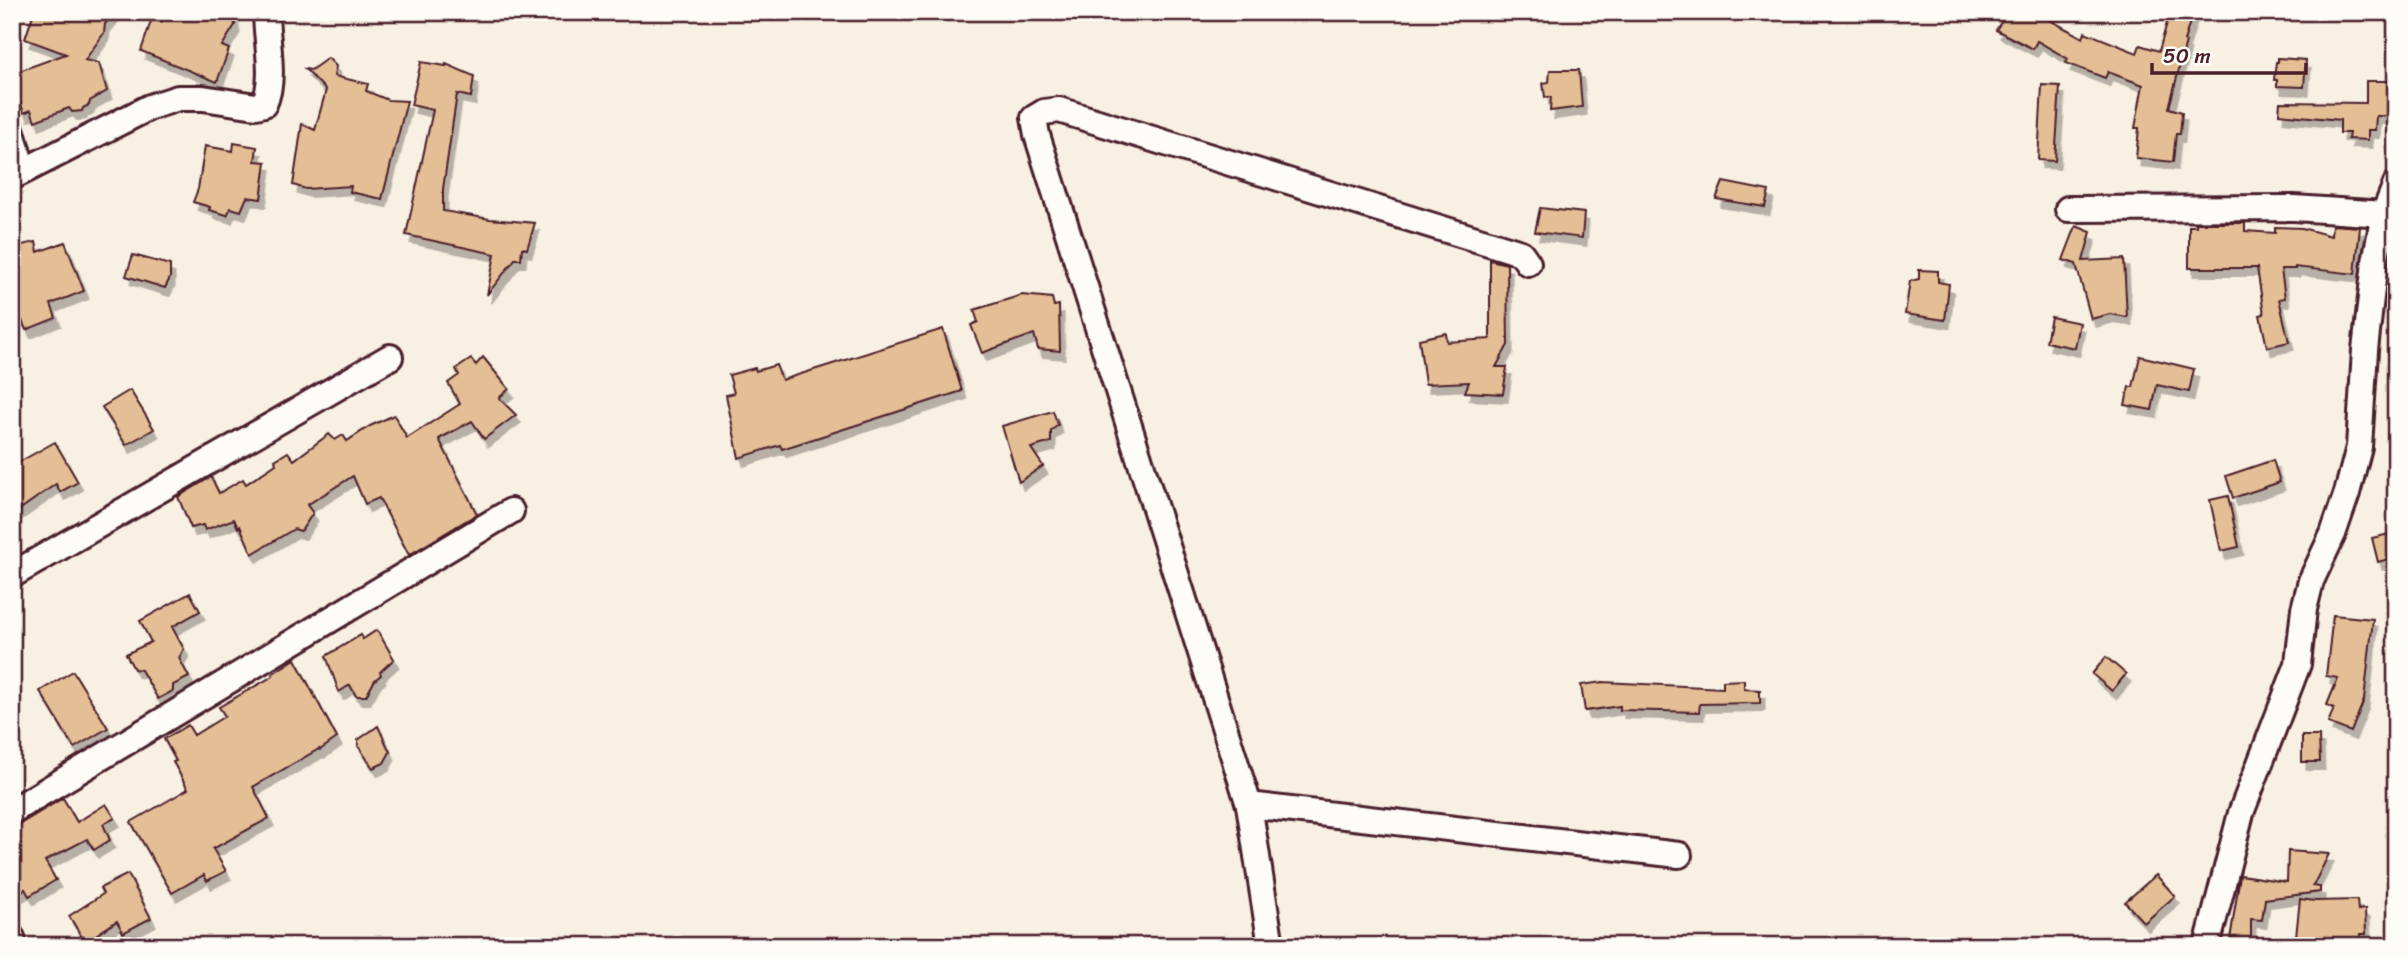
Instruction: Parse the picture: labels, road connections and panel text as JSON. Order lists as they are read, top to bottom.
{
  "scale_bar": "50 m"
}
